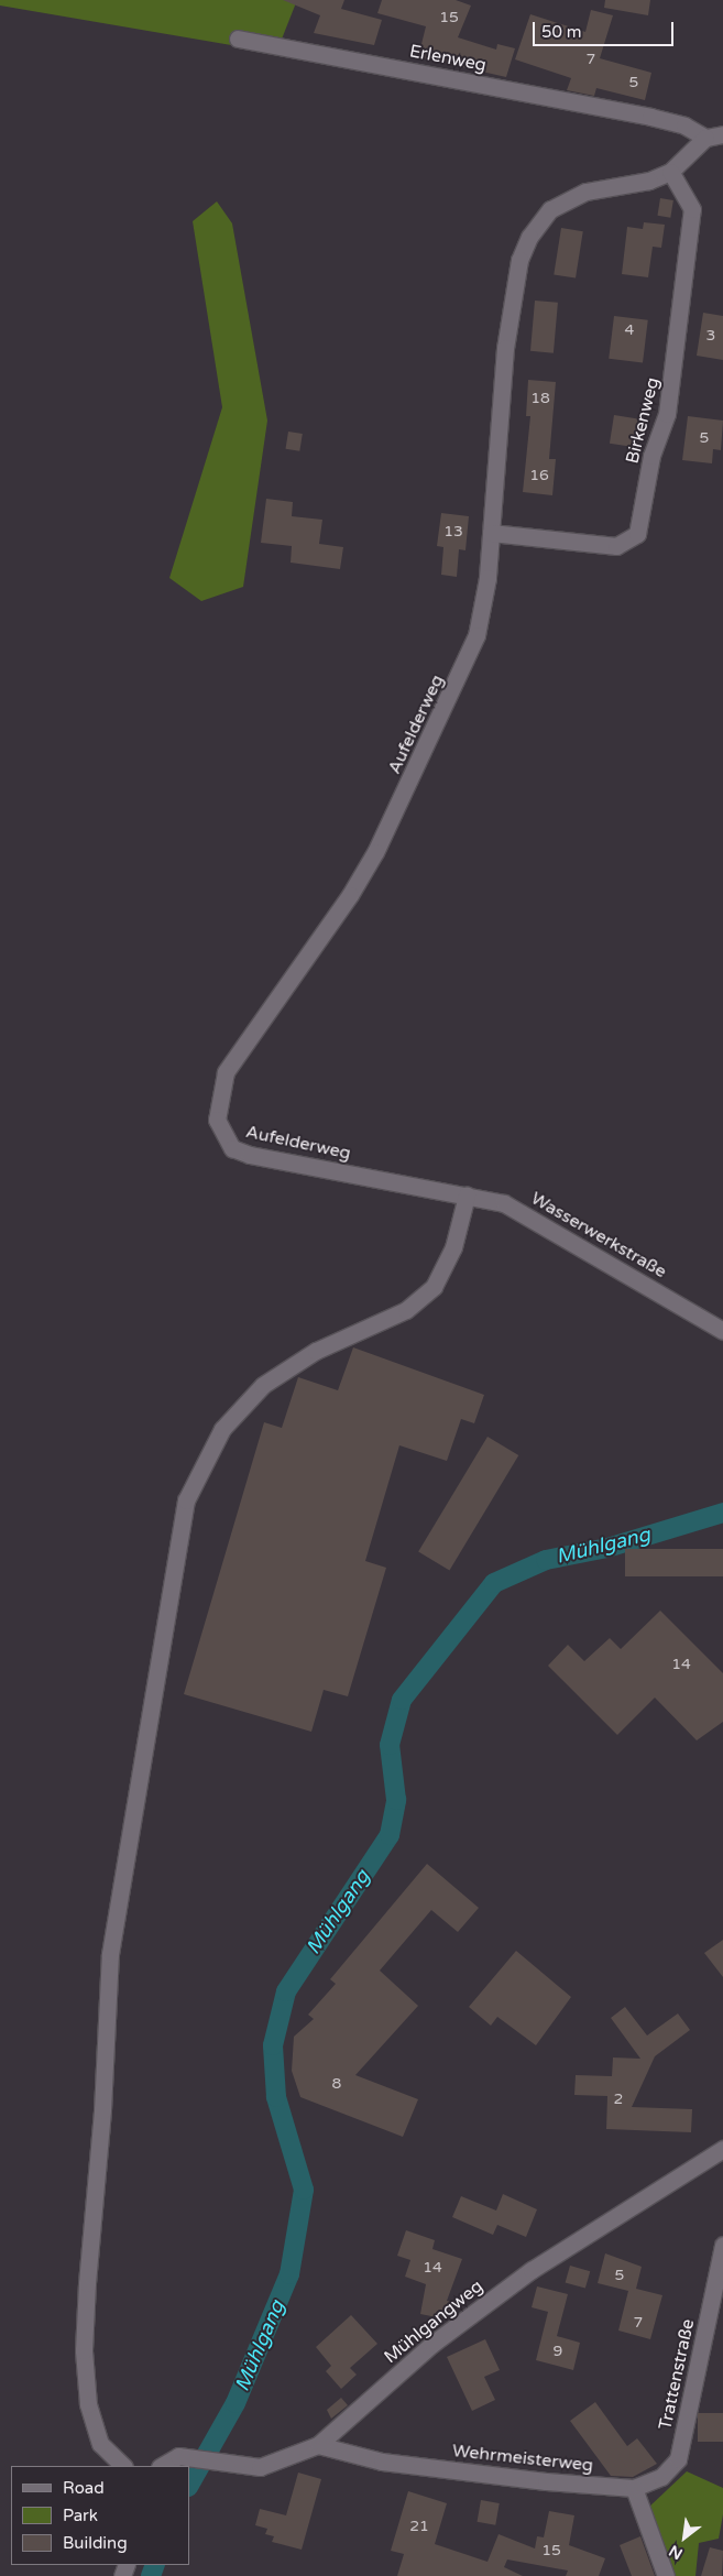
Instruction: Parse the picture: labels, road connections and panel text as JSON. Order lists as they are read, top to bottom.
{
  "streets": {
    "street": [
      "Erlenweg",
      "Birkenweg",
      "Aufelderweg",
      "Wasserwerkstraße",
      "Mühlgangweg",
      "Trattenstraße",
      "Wehrmeisterweg"
    ]
  },
  "crossings": [
    ["Erlenweg", "Aufelderweg"],
    ["Birkenweg", "Aufelderweg"],
    ["Aufelderweg", "Wasserwerkstraße"],
    ["Mühlgangweg", "Wehrmeisterweg"],
    ["Trattenstraße", "Wehrmeisterweg"]
  ],
  "water": ["Mühlgang"],
  "house_numbers": [
    "15",
    "7",
    "5",
    "4",
    "3",
    "18",
    "5",
    "16",
    "13",
    "14",
    "8",
    "2",
    "14",
    "5",
    "7",
    "9",
    "21",
    "15"
  ],
  "legend": ["Road", "Park", "Building"],
  "scale_bar": "50 m",
  "north": "bottom left"
}
